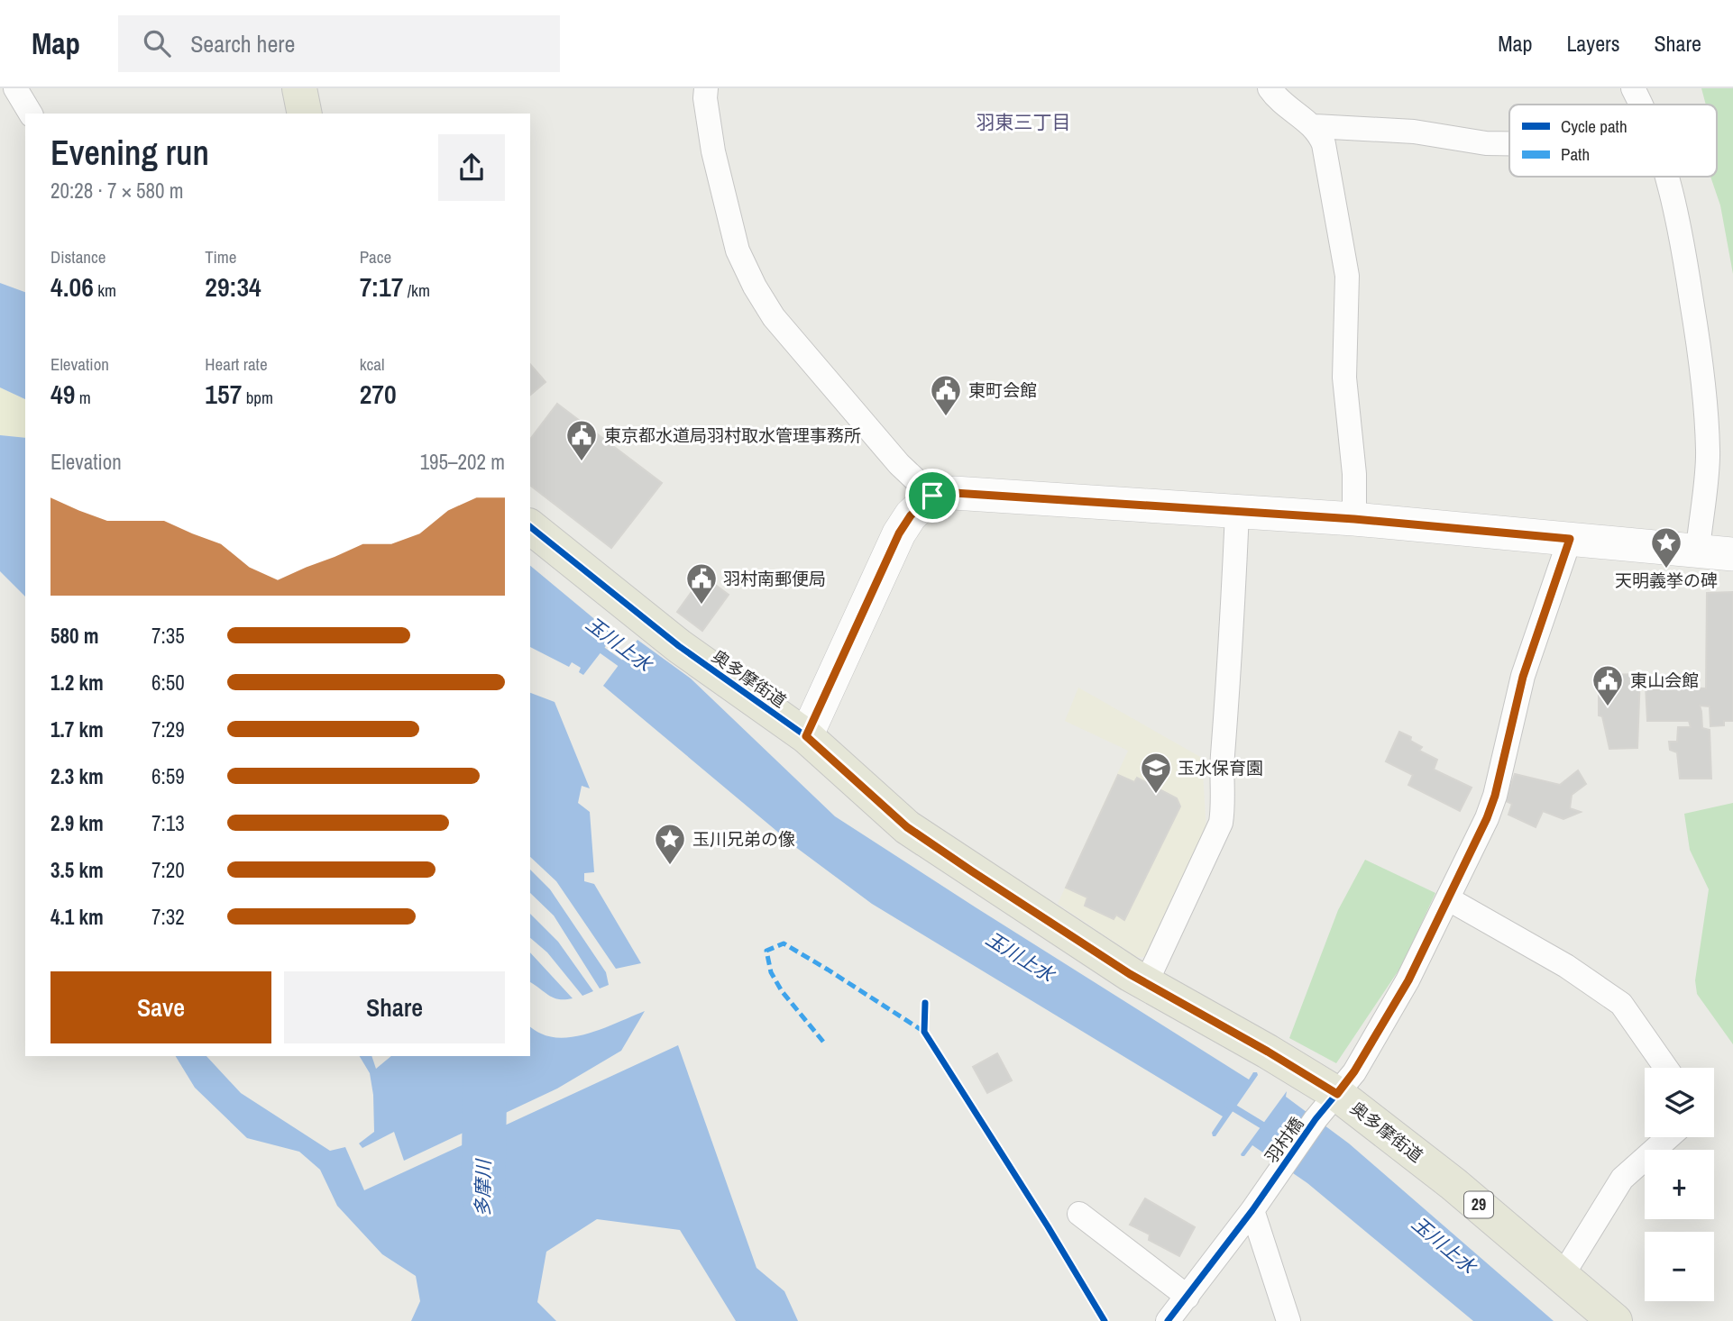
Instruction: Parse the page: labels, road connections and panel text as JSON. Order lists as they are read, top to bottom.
{
  "streets": {
    "main road": ["奥多摩街道", "29"],
    "street": ["羽村橋"]
  },
  "crossings": [
    ["奥多摩街道", "羽村橋"]
  ],
  "districts": ["羽東三丁目"],
  "water": ["玉川上水", "多摩川"],
  "places": {
    "public building": [
      "東町会館",
      "東京都水道局羽村取水管理事務所",
      "羽村南郵便局",
      "東山会館"
    ],
    "place": ["天明義挙の碑", "玉川兄弟の像"],
    "school or university": ["玉水保育園"]
  },
  "legend": ["Cycle path", "Path"],
  "page": {
    "header": "Map",
    "search": "Search here",
    "nav": ["Map", "Layers", "Share"],
    "heading": ["Evening run", "20:28 · 7 × 580 m"],
    "stats": [
      ["Distance", "4.06 km"],
      ["Time", "29:34"],
      ["Pace", "7:17 /km"],
      ["Elevation", "49 m"],
      ["Heart rate", "157 bpm"],
      ["kcal", "270"]
    ],
    "chart": ["Elevation", "195–202 m"],
    "list": [
      {
        "name": "580 m",
        "note": "7:35"
      },
      {
        "name": "1.2 km",
        "note": "6:50"
      },
      {
        "name": "1.7 km",
        "note": "7:29"
      },
      {
        "name": "2.3 km",
        "note": "6:59"
      },
      {
        "name": "2.9 km",
        "note": "7:13"
      },
      {
        "name": "3.5 km",
        "note": "7:20"
      },
      {
        "name": "4.1 km",
        "note": "7:32"
      }
    ],
    "buttons": ["Save", "Share"],
    "map_buttons": ["+", "−"]
  }
}
